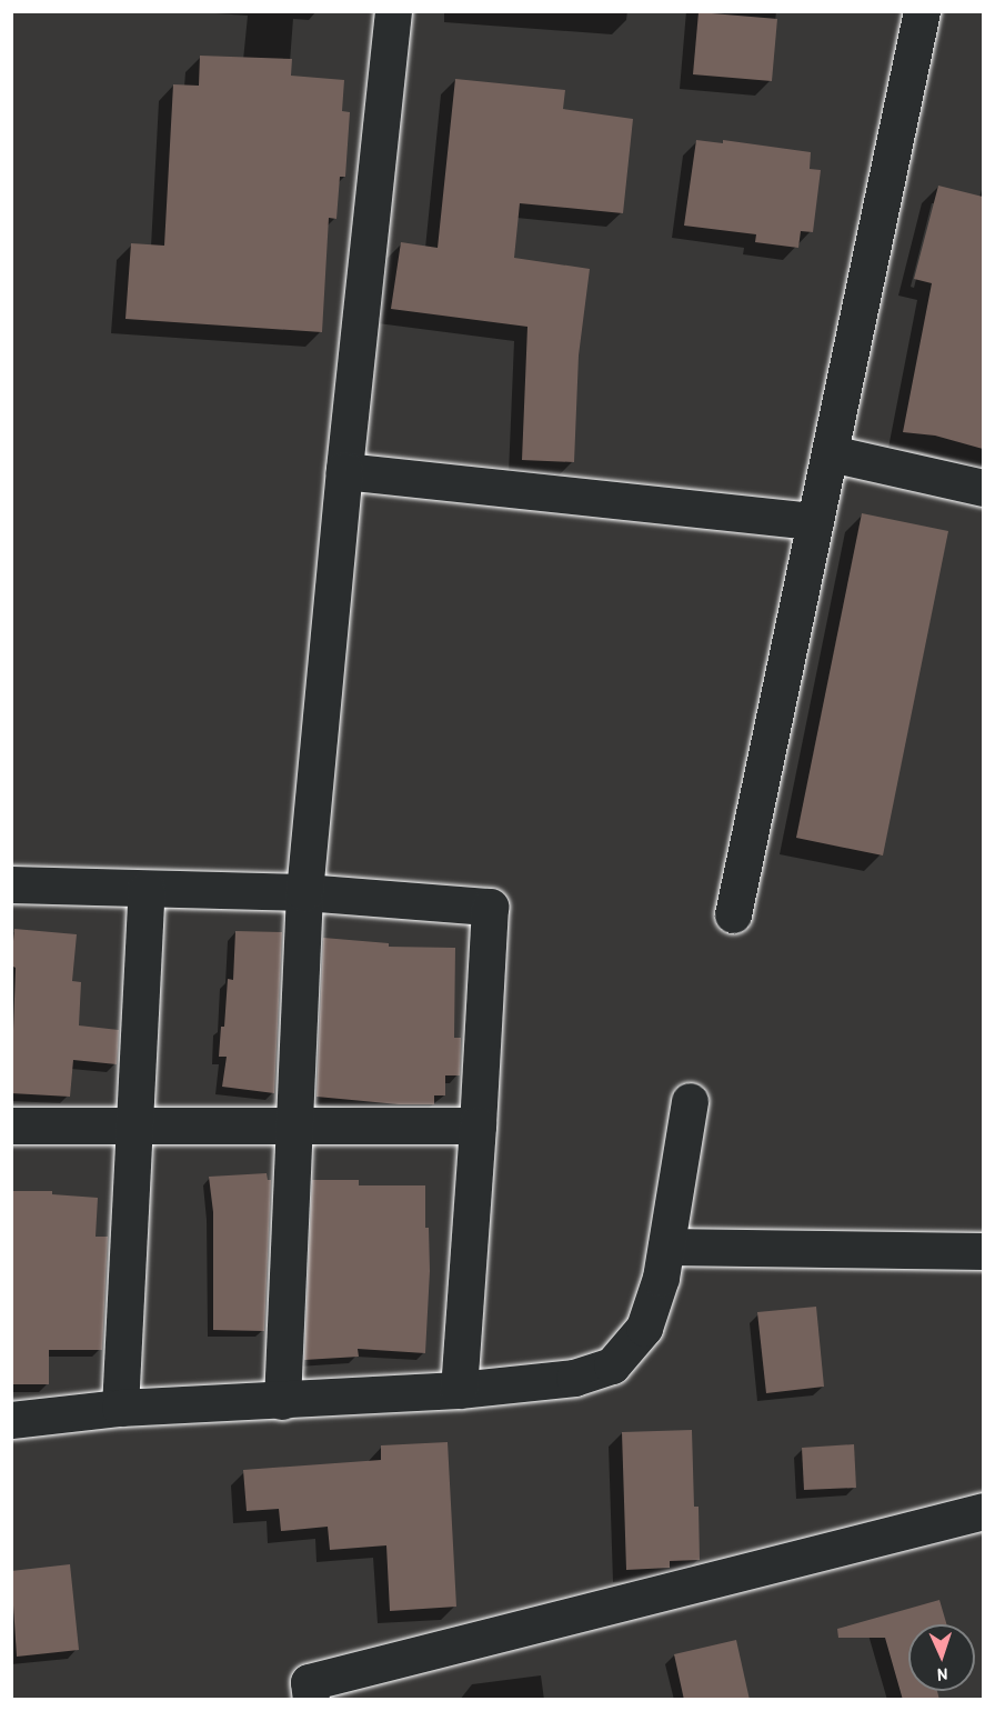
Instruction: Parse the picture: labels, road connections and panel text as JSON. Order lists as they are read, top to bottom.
{
  "north": "bottom"
}
